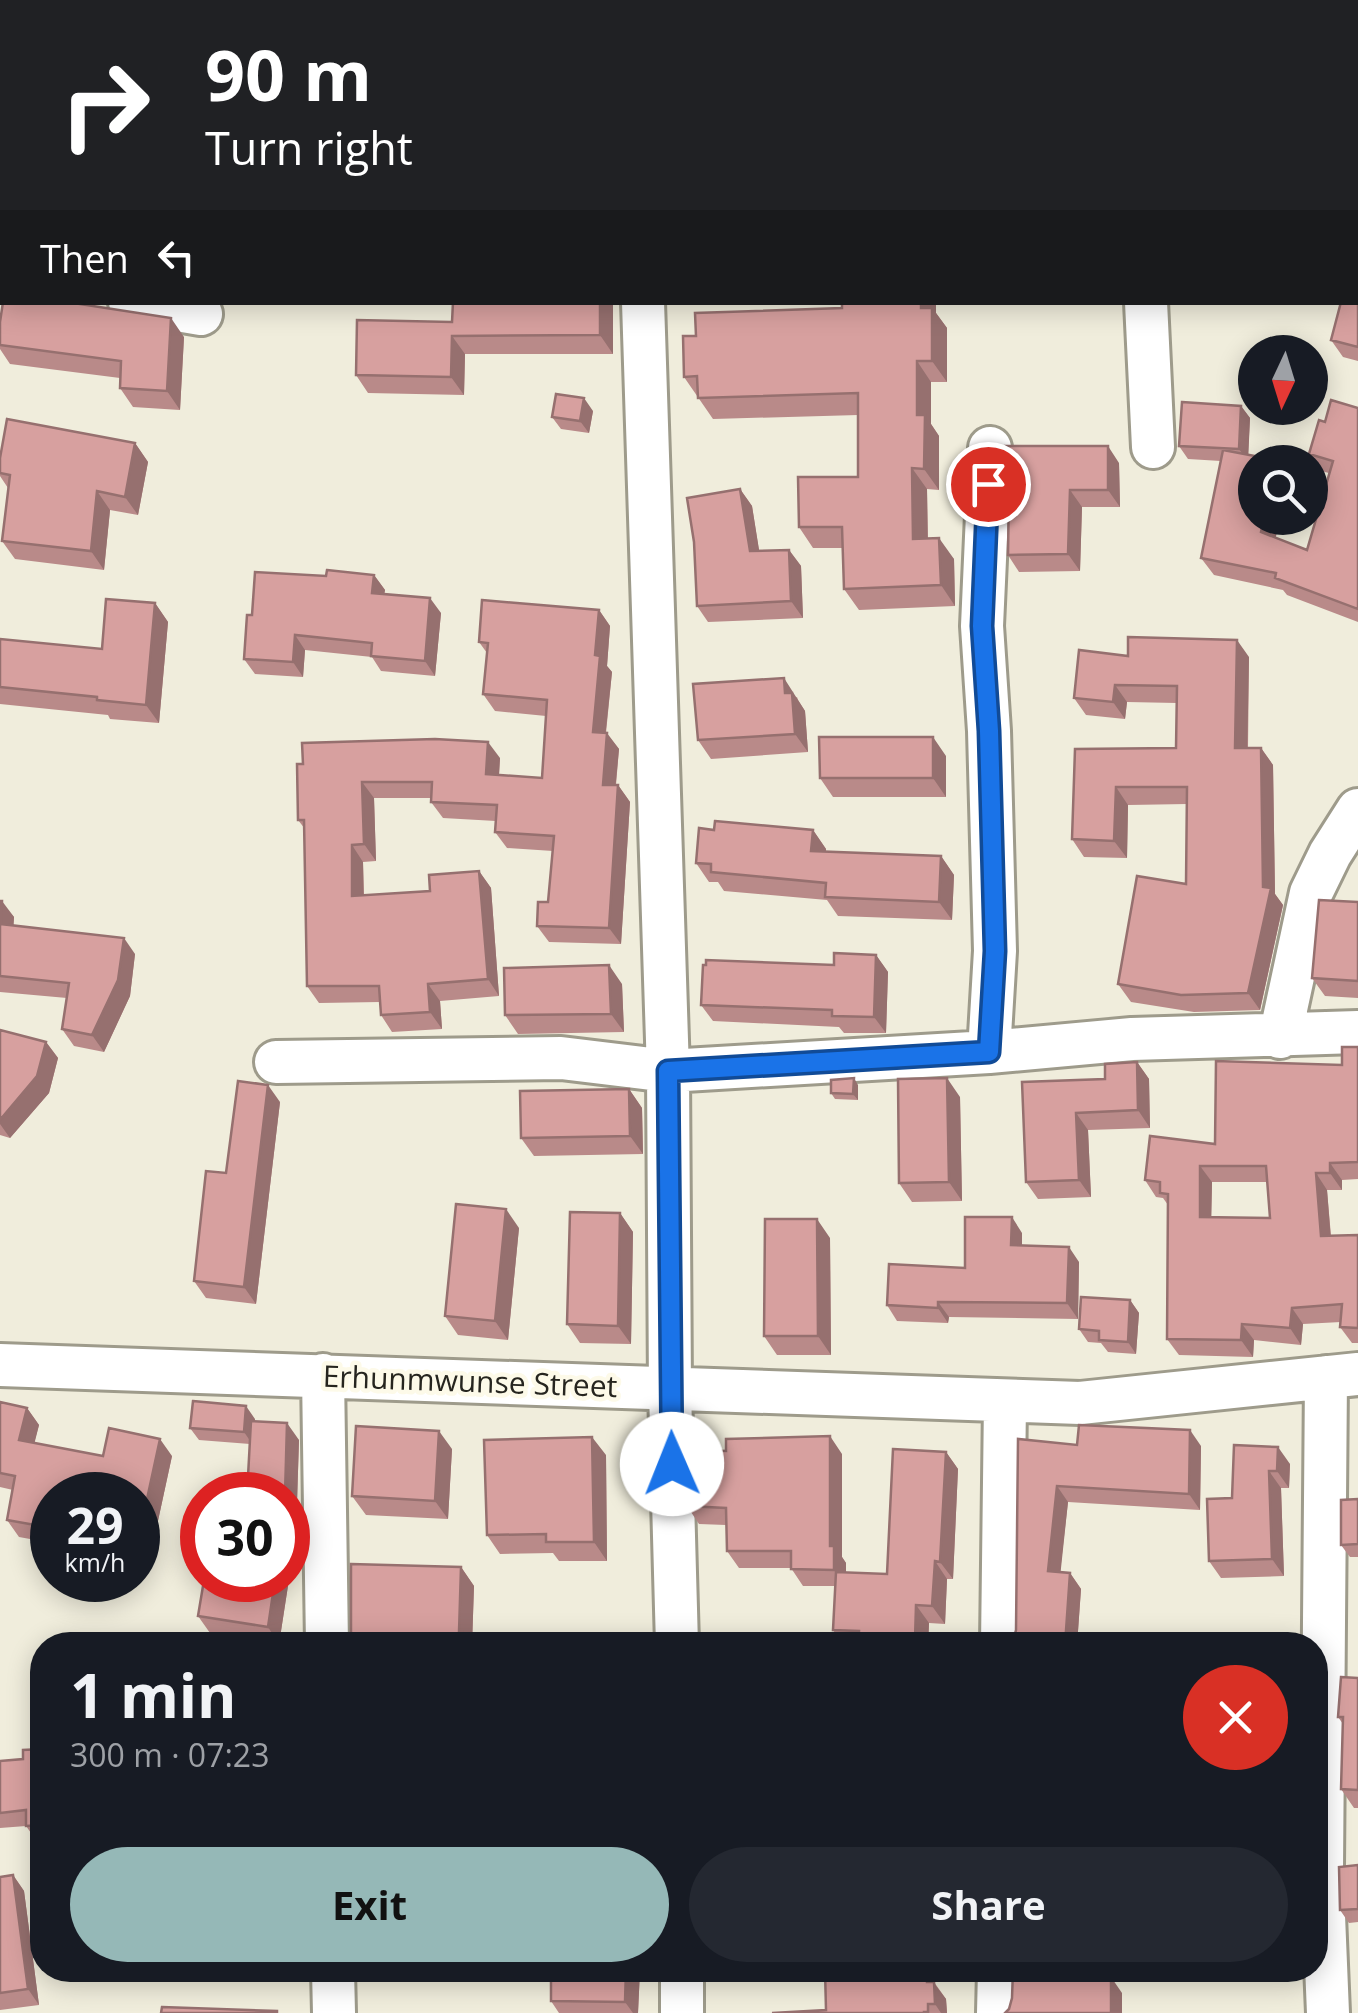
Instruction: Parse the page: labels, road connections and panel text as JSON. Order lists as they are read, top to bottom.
{
  "streets": {
    "street": ["Erhunmwunse Street"]
  },
  "north": "bottom",
  "page": {
    "turn": ["90 m", "Turn right"],
    "then": "Then",
    "speed": "29 km/h",
    "limit": "30",
    "heading": ["1 min", "300 m · 07:23"],
    "buttons": ["Exit", "Share"]
  }
}
